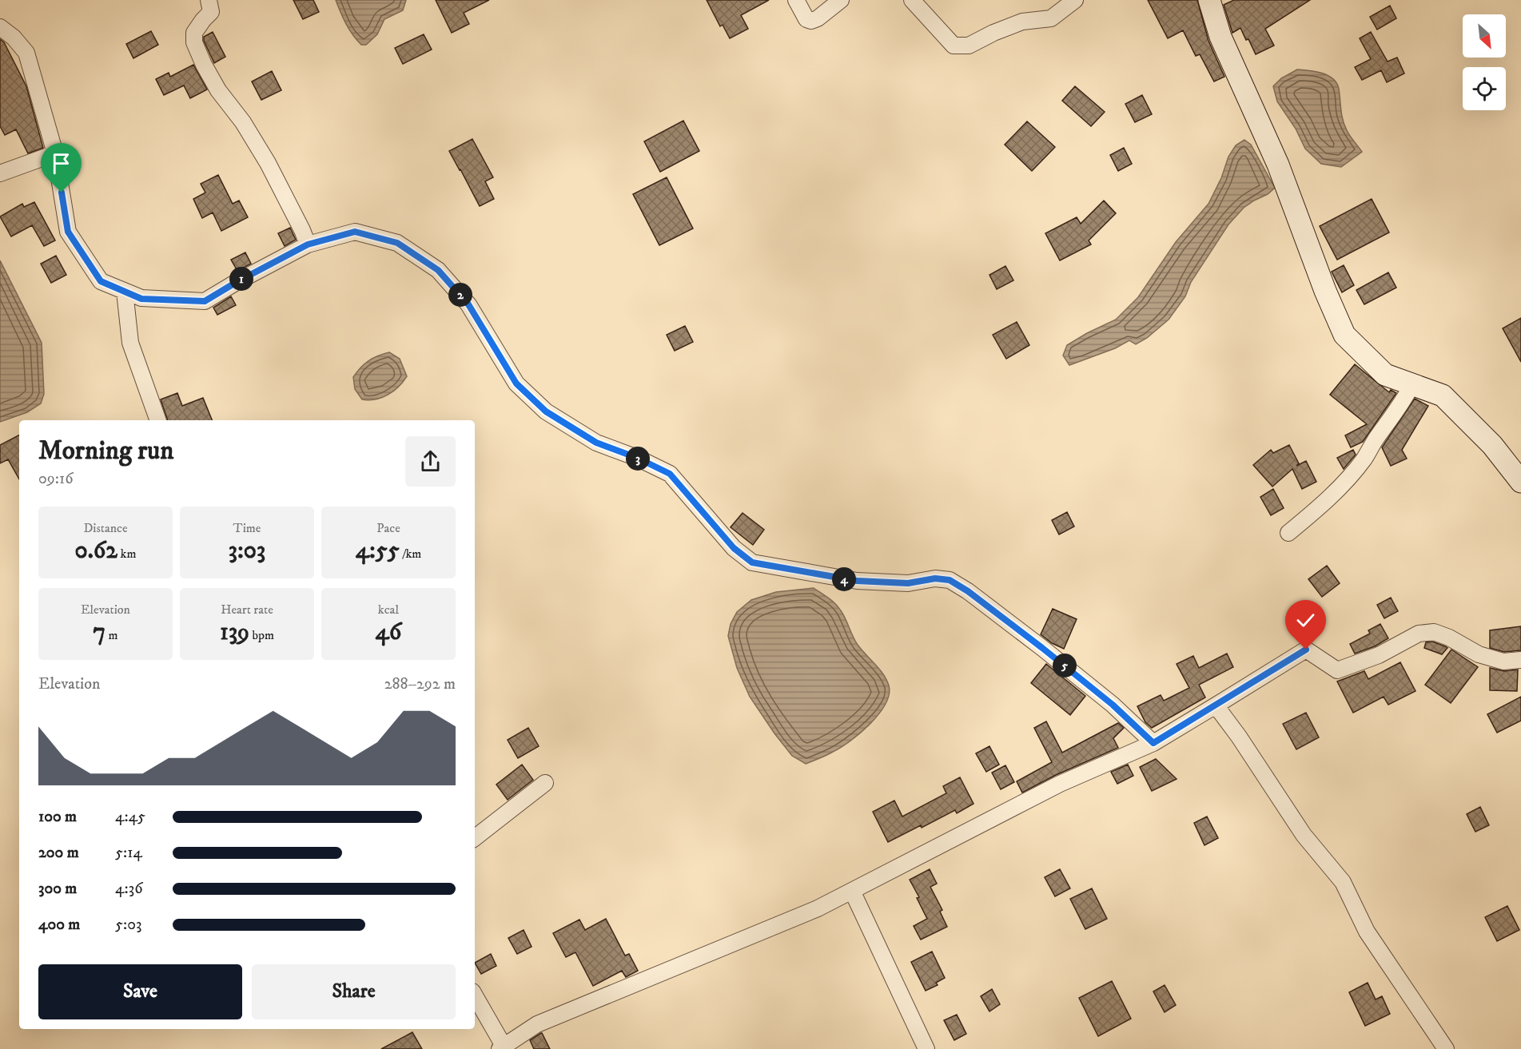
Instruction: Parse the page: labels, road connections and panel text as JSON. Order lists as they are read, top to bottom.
{
  "north": "bottom right",
  "page": {
    "pins": [
      "1",
      "2",
      "3",
      "4",
      "5"
    ],
    "heading": ["Morning run", "09:16"],
    "stats": [
      ["Distance", "0.62 km"],
      ["Time", "3:03"],
      ["Pace", "4:55 /km"],
      ["Elevation", "7 m"],
      ["Heart rate", "139 bpm"],
      ["kcal", "46"]
    ],
    "chart": ["Elevation", "288–292 m"],
    "list": [
      {
        "name": "100 m",
        "note": "4:45"
      },
      {
        "name": "200 m",
        "note": "5:14"
      },
      {
        "name": "300 m",
        "note": "4:36"
      },
      {
        "name": "400 m",
        "note": "5:03"
      }
    ],
    "buttons": ["Save", "Share"]
  }
}
